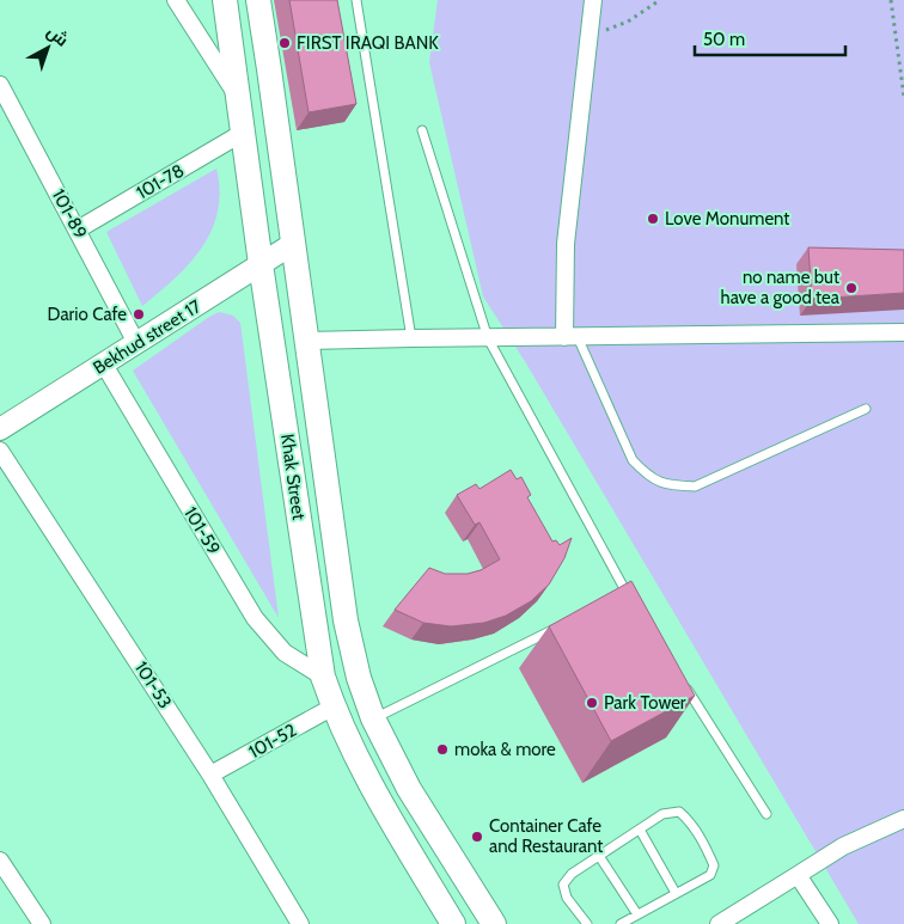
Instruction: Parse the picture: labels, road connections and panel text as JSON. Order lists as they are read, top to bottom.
{
  "streets": {
    "main road": ["Khak Street"],
    "street": [
      "101-78",
      "101-89",
      "Bekhud street 17",
      "101-59",
      "101-53",
      "101-52"
    ]
  },
  "crossings": [
    ["101-78", "101-89"],
    ["101-78", "Khak Street"],
    ["101-89", "Bekhud street 17"],
    ["Bekhud street 17", "Khak Street"],
    ["Bekhud street 17", "101-59"],
    ["Khak Street", "101-59"],
    ["Khak Street", "101-52"],
    ["101-53", "101-52"]
  ],
  "places": [
    "FIRST IRAQI BANK",
    "Love Monument",
    "no name but have a good tea",
    "Dario Cafe",
    "Park Tower",
    "moka & more",
    "Container Cafe and Restaurant"
  ],
  "scale_bar": "50 m",
  "north": "top right"
}
